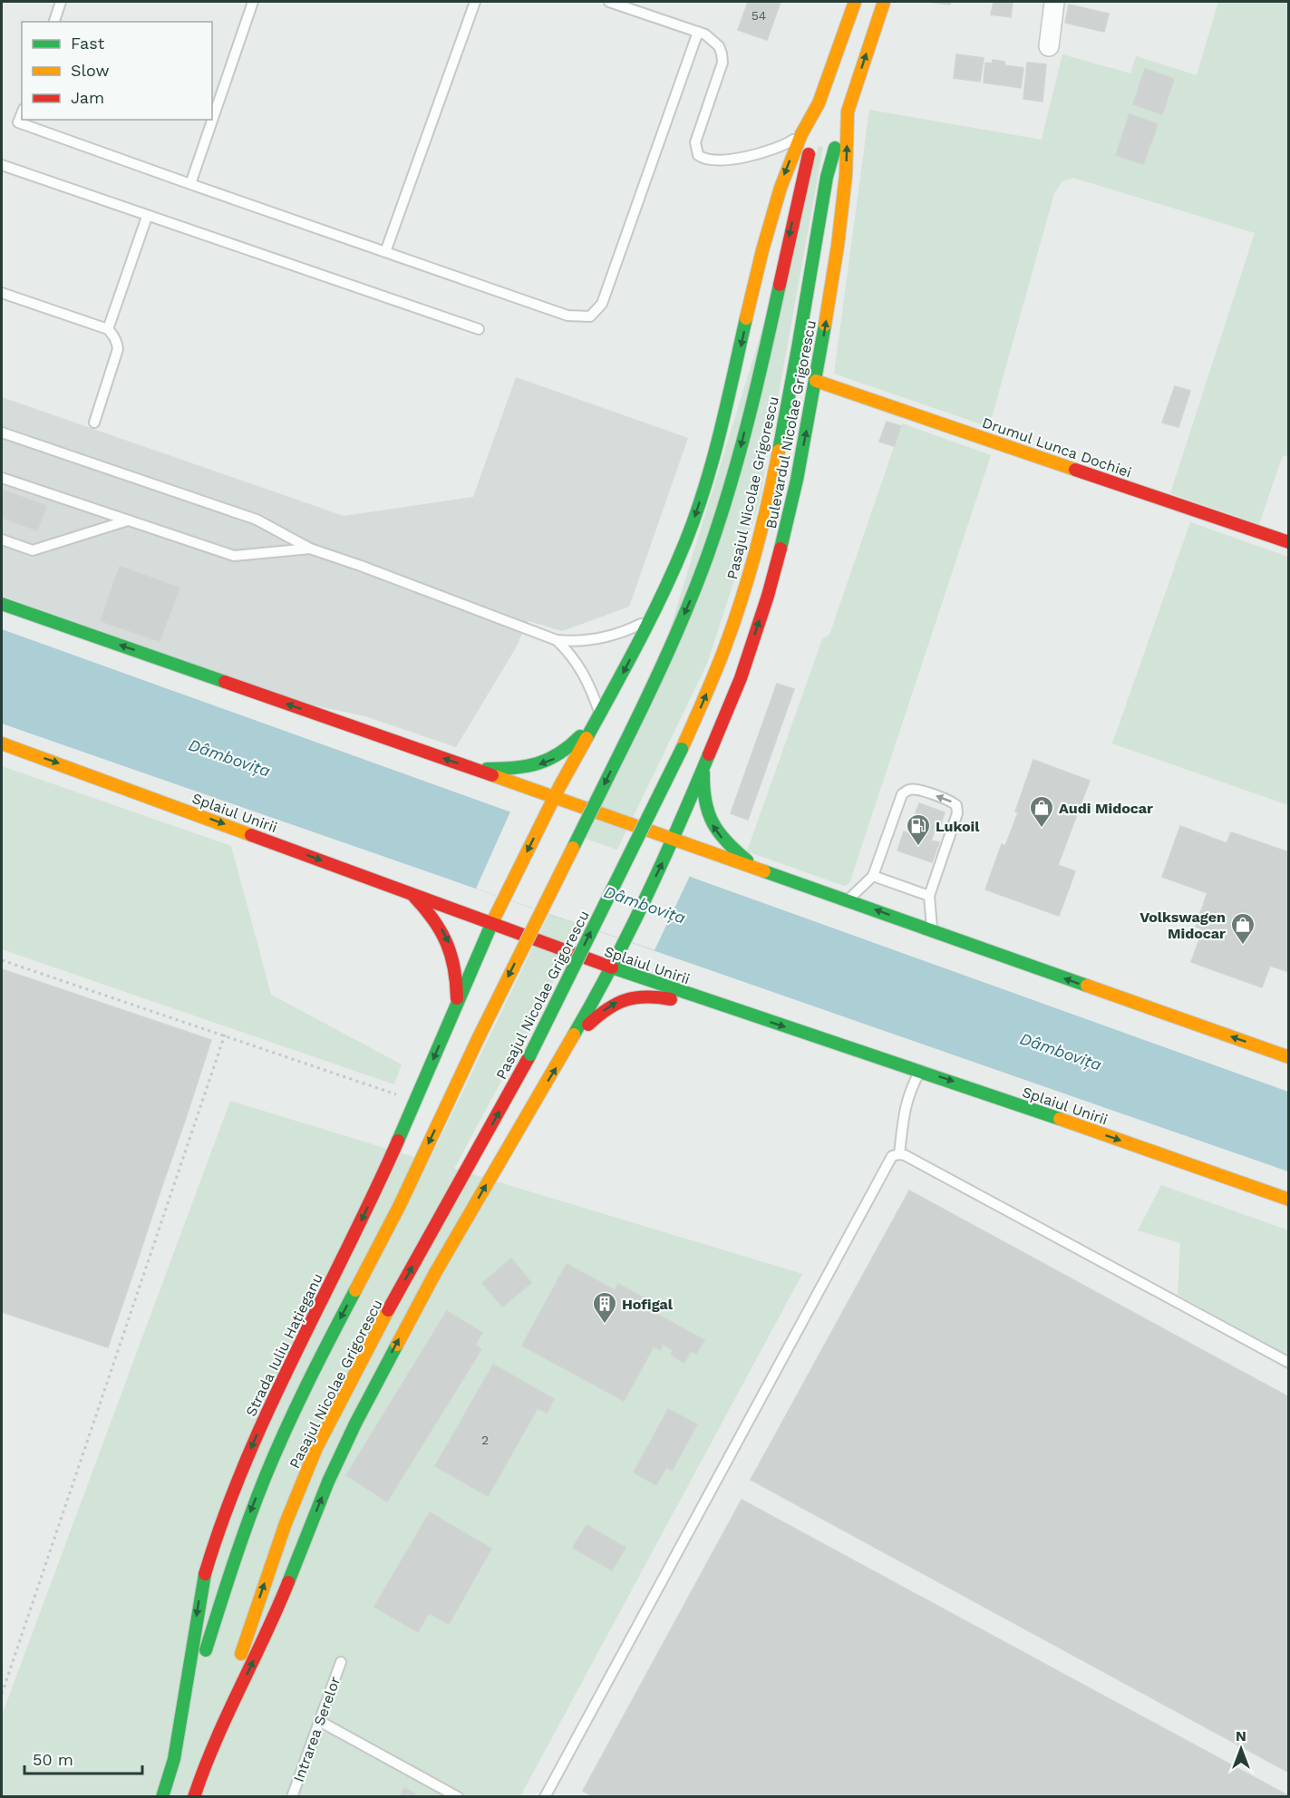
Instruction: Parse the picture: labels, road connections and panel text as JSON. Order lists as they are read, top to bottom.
{
  "streets": {
    "main road": [
      "Bulevardul Nicolae Grigorescu",
      "Drumul Lunca Dochiei",
      "Pasajul Nicolae Grigorescu",
      "Splaiul Unirii",
      "Strada Iuliu Hațieganu"
    ],
    "lane": ["Intrarea Serelor"]
  },
  "crossings": [
    ["Bulevardul Nicolae Grigorescu", "Drumul Lunca Dochiei"],
    ["Bulevardul Nicolae Grigorescu", "Pasajul Nicolae Grigorescu"],
    ["Bulevardul Nicolae Grigorescu", "Splaiul Unirii"],
    ["Pasajul Nicolae Grigorescu", "Strada Iuliu Hațieganu"],
    ["Splaiul Unirii", "Strada Iuliu Hațieganu"]
  ],
  "one_way": ["Splaiul Unirii"],
  "water": ["Dâmbovița"],
  "places": {
    "shop": ["Audi Midocar", "Volkswagen Midocar"],
    "fuel station": ["Lukoil"],
    "building": ["Hofigal"]
  },
  "house_numbers": ["54", "2"],
  "legend": ["Fast", "Slow", "Jam"],
  "scale_bar": "50 m",
  "north": "top"
}
